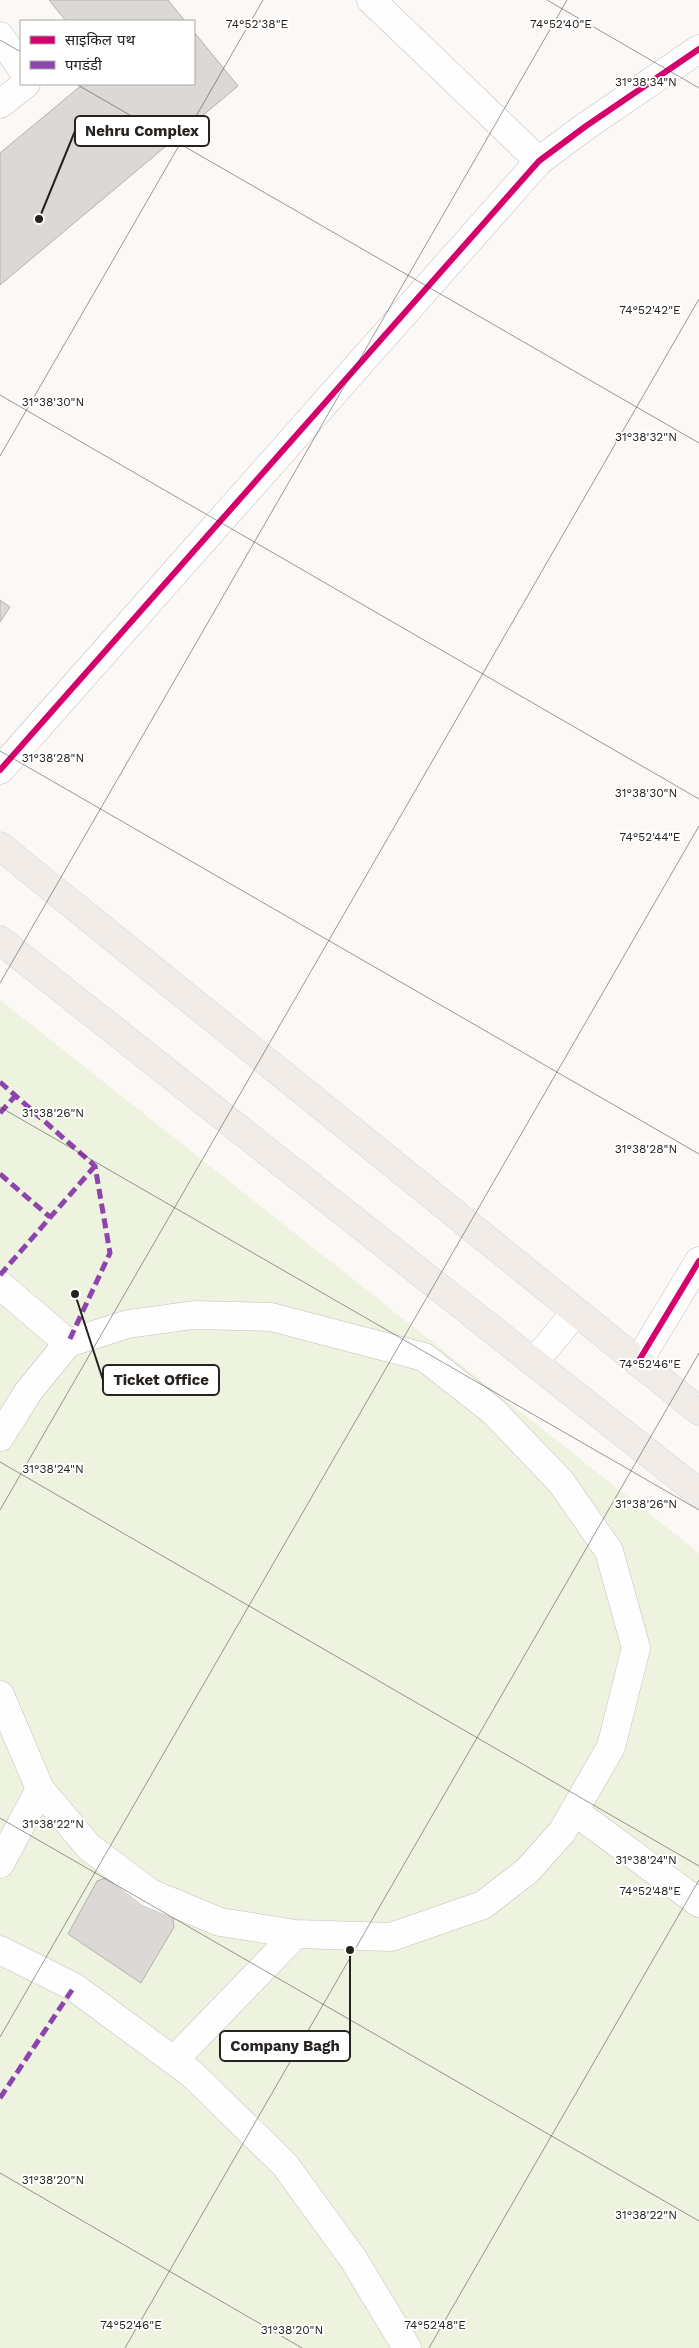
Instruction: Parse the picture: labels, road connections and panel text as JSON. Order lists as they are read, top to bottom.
{
  "places": ["Nehru Complex", "Ticket Office", "Company Bagh"],
  "legend": ["साइकिल पथ", "पगडंडी"],
  "coordinates": [
    "74°52'38\"E",
    "74°52'40\"E",
    "31°38'34\"N",
    "74°52'42\"E",
    "31°38'30\"N",
    "31°38'32\"N",
    "31°38'28\"N",
    "74°52'44\"E",
    "31°38'26\"N",
    "74°52'46\"E",
    "31°38'24\"N",
    "31°38'22\"N",
    "74°52'48\"E",
    "31°38'20\"N"
  ]
}
